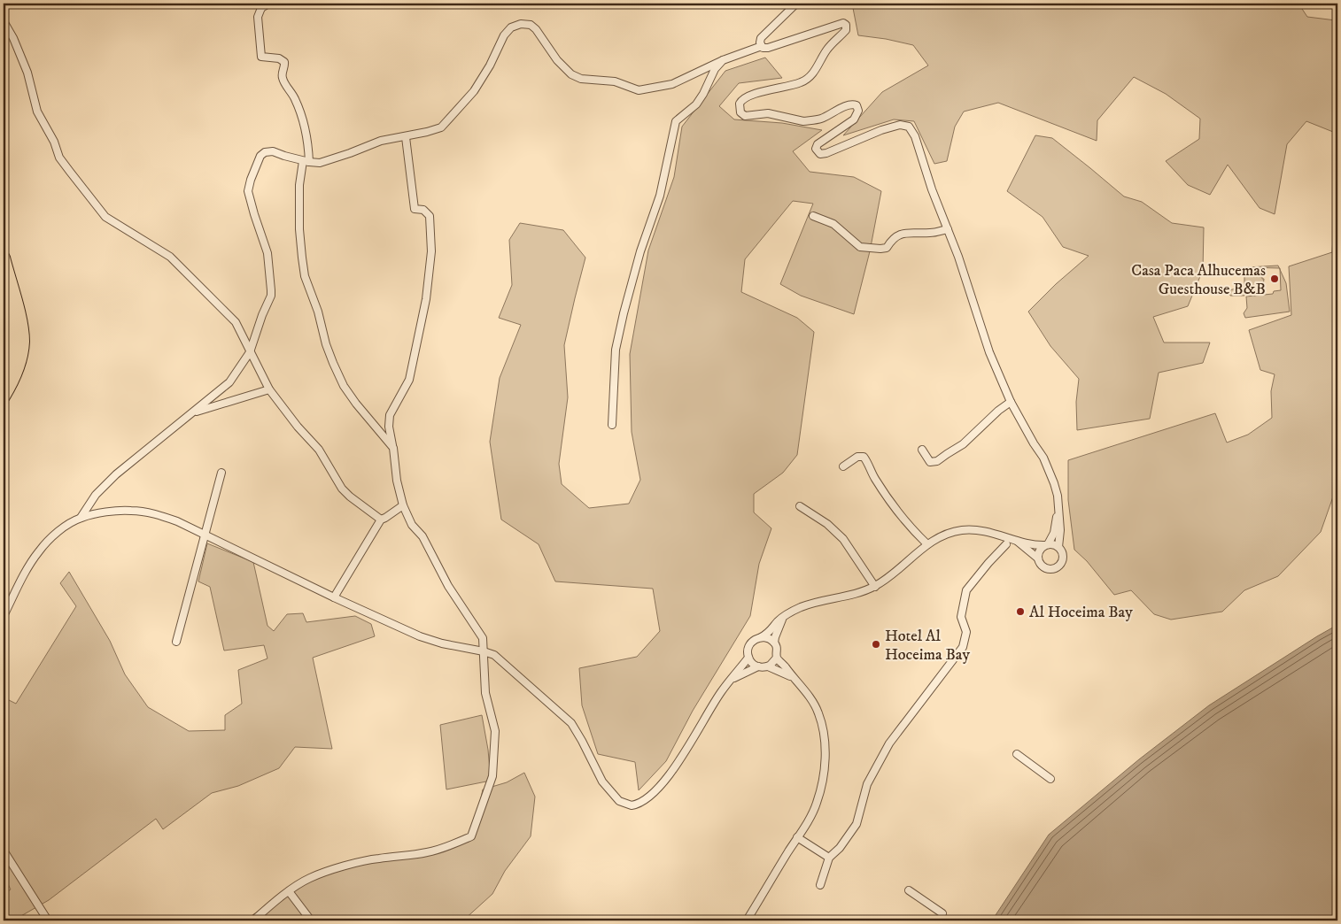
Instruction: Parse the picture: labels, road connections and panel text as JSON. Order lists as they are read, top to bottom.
{
  "places": ["Casa Paca Alhucemas Guesthouse B&B", "Al Hoceima Bay", "Hotel Al Hoceima Bay"]
}
